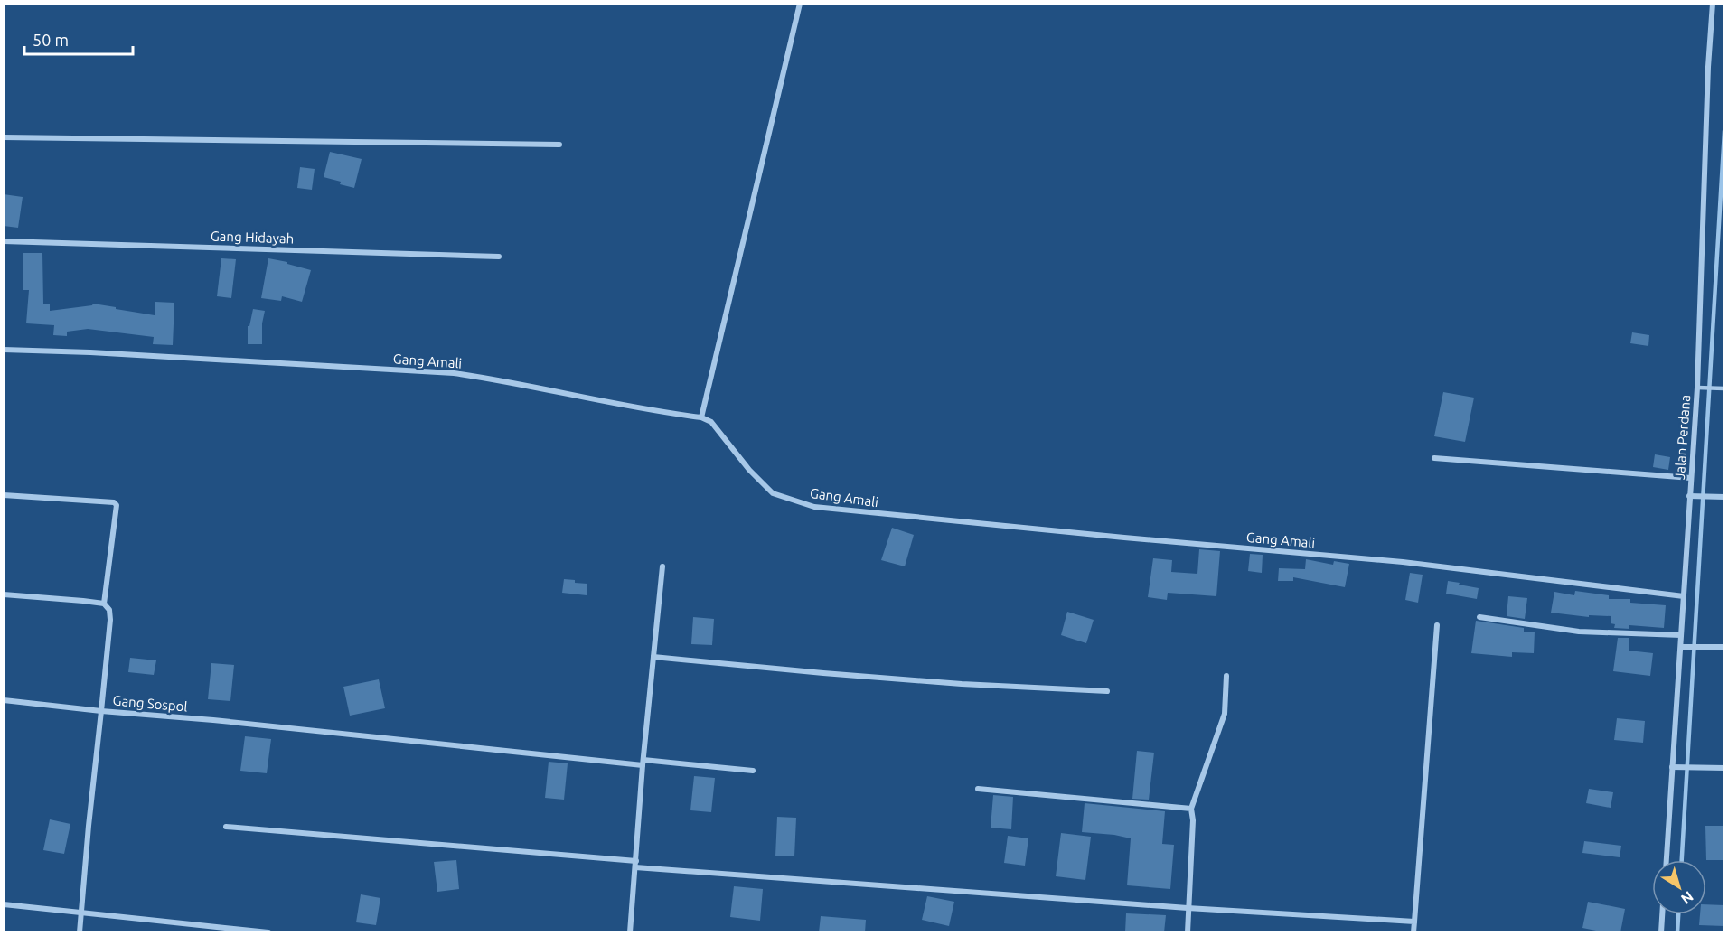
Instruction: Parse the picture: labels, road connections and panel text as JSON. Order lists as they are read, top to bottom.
{
  "streets": {
    "street": [
      "Gang Hidayah",
      "Gang Amali",
      "Jalan Perdana",
      "Gang Sospol"
    ]
  },
  "crossings": [
    ["Gang Amali", "Jalan Perdana"]
  ],
  "scale_bar": "50 m",
  "north": "bottom right"
}
